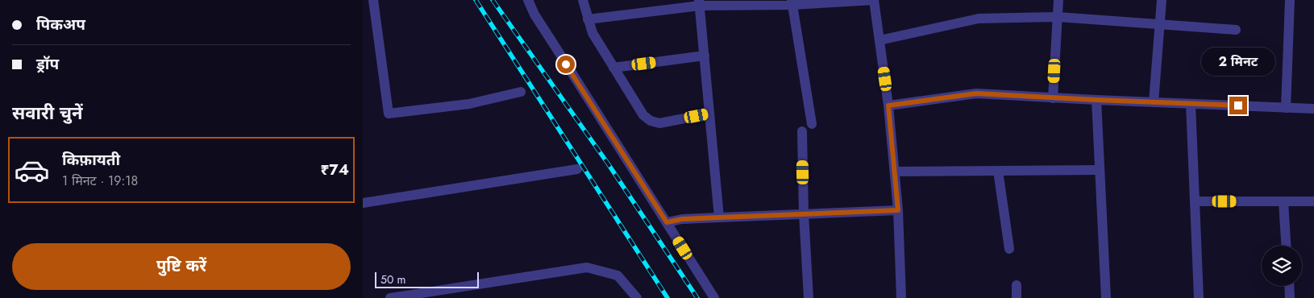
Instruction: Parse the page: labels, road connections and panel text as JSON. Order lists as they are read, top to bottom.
{
  "scale_bar": "50 m",
  "page": {
    "banner": ["पिकअप", "ड्रॉप"],
    "bubble": "2 मिनट",
    "heading": "सवारी चुनें",
    "list": [
      {
        "name": "किफ़ायती",
        "note": "1 मिनट · 19:18",
        "value": "₹74"
      }
    ],
    "buttons": "पुष्टि करें",
    "scale": "50 m"
  }
}
